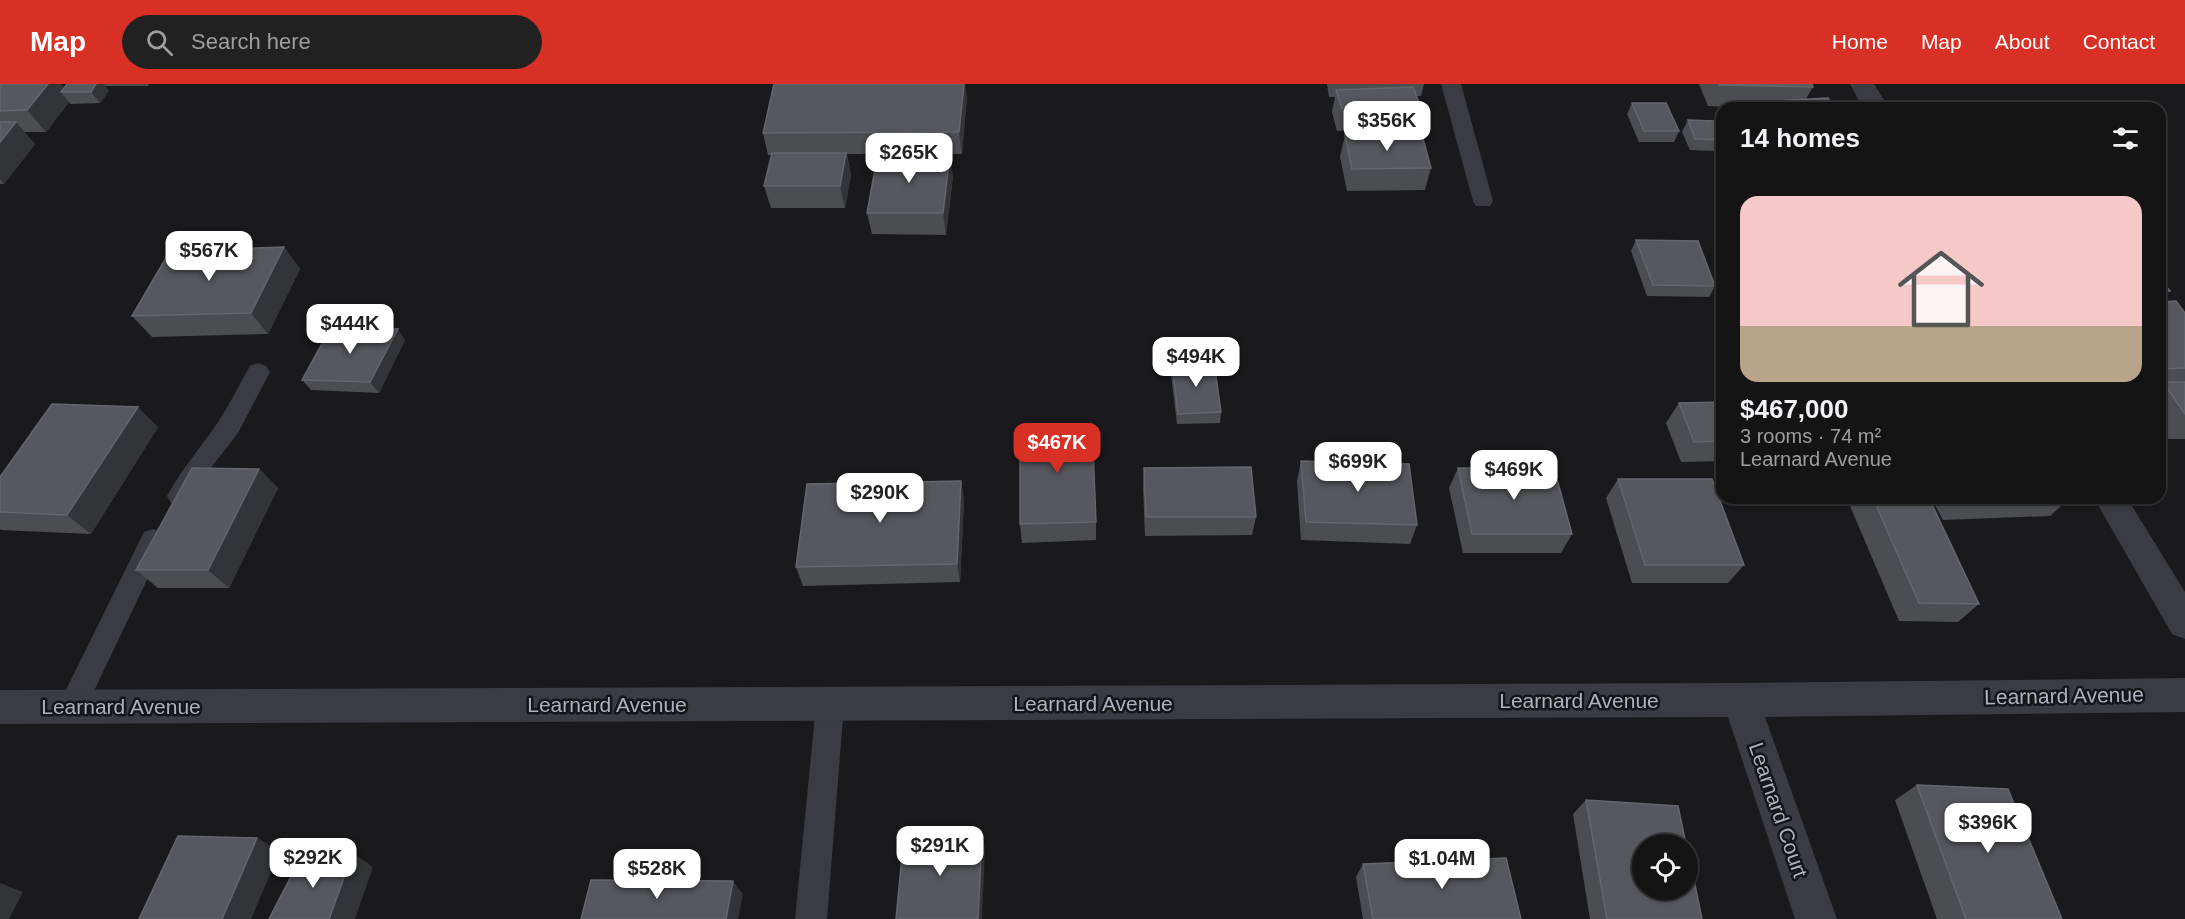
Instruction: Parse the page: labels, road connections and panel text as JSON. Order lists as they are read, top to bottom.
{
  "streets": {
    "street": ["Learnard Avenue", "Learnard Court"]
  },
  "crossings": [
    ["Learnard Avenue", "Learnard Court"]
  ],
  "page": {
    "header": "Map",
    "search": "Search here",
    "nav": [
      "Home",
      "Map",
      "About",
      "Contact"
    ],
    "price": [
      "$356K",
      "$265K",
      "$567K",
      "$444K",
      "$494K",
      "$467K",
      "$699K",
      "$469K",
      "$290K",
      "$396K",
      "$291K",
      "$292K",
      "$1.04M",
      "$528K"
    ],
    "heading": "14 homes",
    "list": [
      {
        "name": "$467,000",
        "note": "3 rooms · 74 m² · Learnard Avenue"
      }
    ]
  }
}
